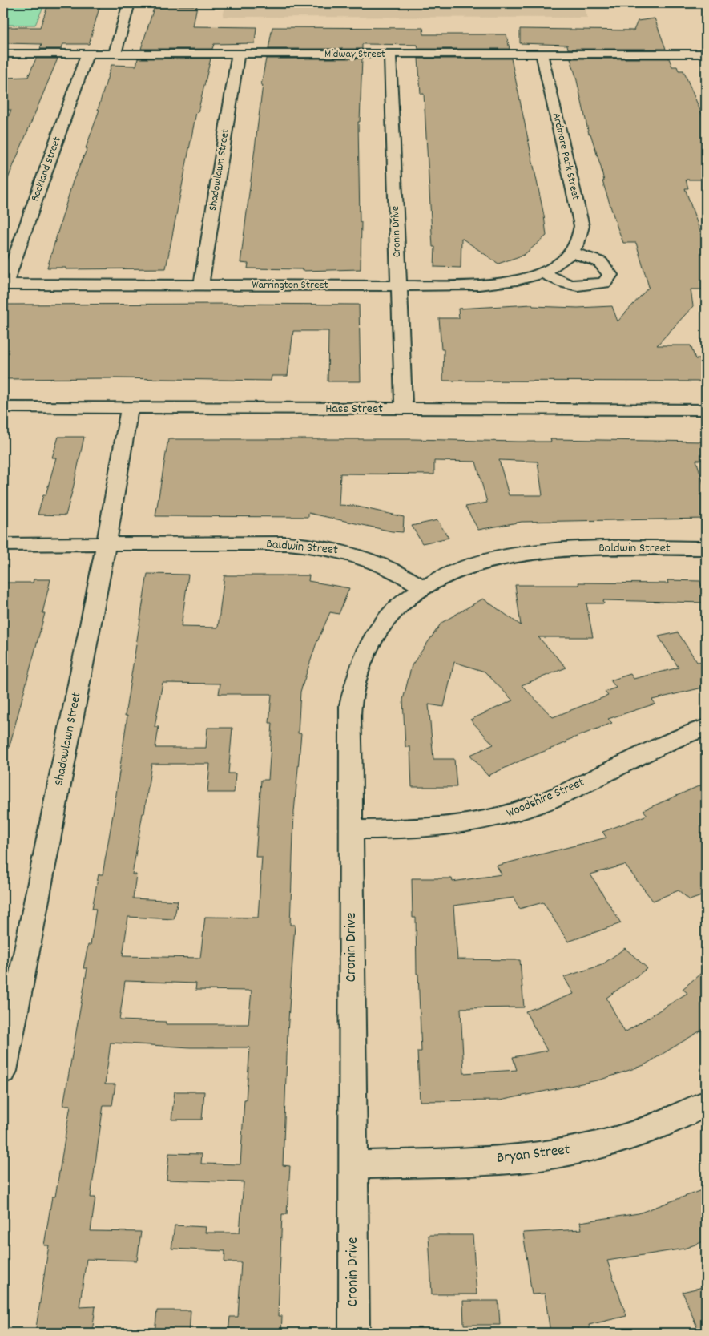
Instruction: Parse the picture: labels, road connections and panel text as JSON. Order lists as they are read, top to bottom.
{
  "streets": {
    "street": [
      "Midway Street",
      "Ardmore Park Street",
      "Rockland Street",
      "Shadowlawn Street",
      "Cronin Drive",
      "Warrington Street",
      "Hass Street",
      "Baldwin Street",
      "Woodshire Street",
      "Bryan Street"
    ]
  },
  "crossings": [
    ["Midway Street", "Ardmore Park Street"],
    ["Midway Street", "Rockland Street"],
    ["Midway Street", "Shadowlawn Street"],
    ["Midway Street", "Cronin Drive"],
    ["Ardmore Park Street", "Warrington Street"],
    ["Rockland Street", "Warrington Street"],
    ["Shadowlawn Street", "Warrington Street"],
    ["Shadowlawn Street", "Hass Street"],
    ["Shadowlawn Street", "Baldwin Street"],
    ["Cronin Drive", "Warrington Street"],
    ["Cronin Drive", "Hass Street"],
    ["Cronin Drive", "Baldwin Street"],
    ["Cronin Drive", "Woodshire Street"],
    ["Cronin Drive", "Bryan Street"]
  ]
}
